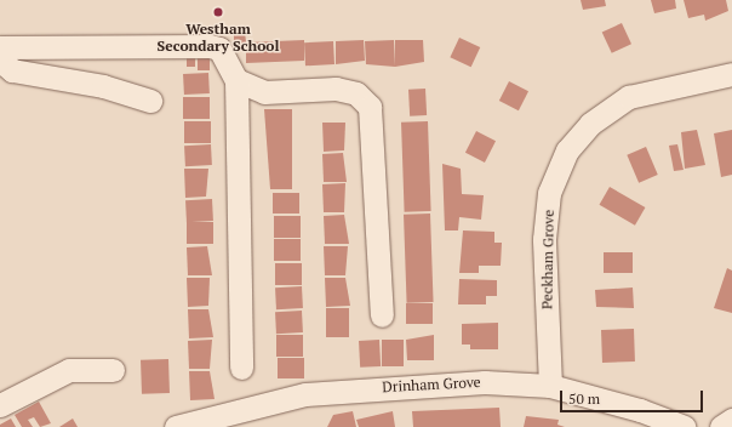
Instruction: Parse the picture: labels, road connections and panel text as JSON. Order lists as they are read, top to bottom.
{
  "streets": {
    "street": ["Peckham Grove", "Drinham Grove"]
  },
  "crossings": [
    ["Peckham Grove", "Drinham Grove"]
  ],
  "places": ["Westham Secondary School"],
  "scale_bar": "50 m"
}
